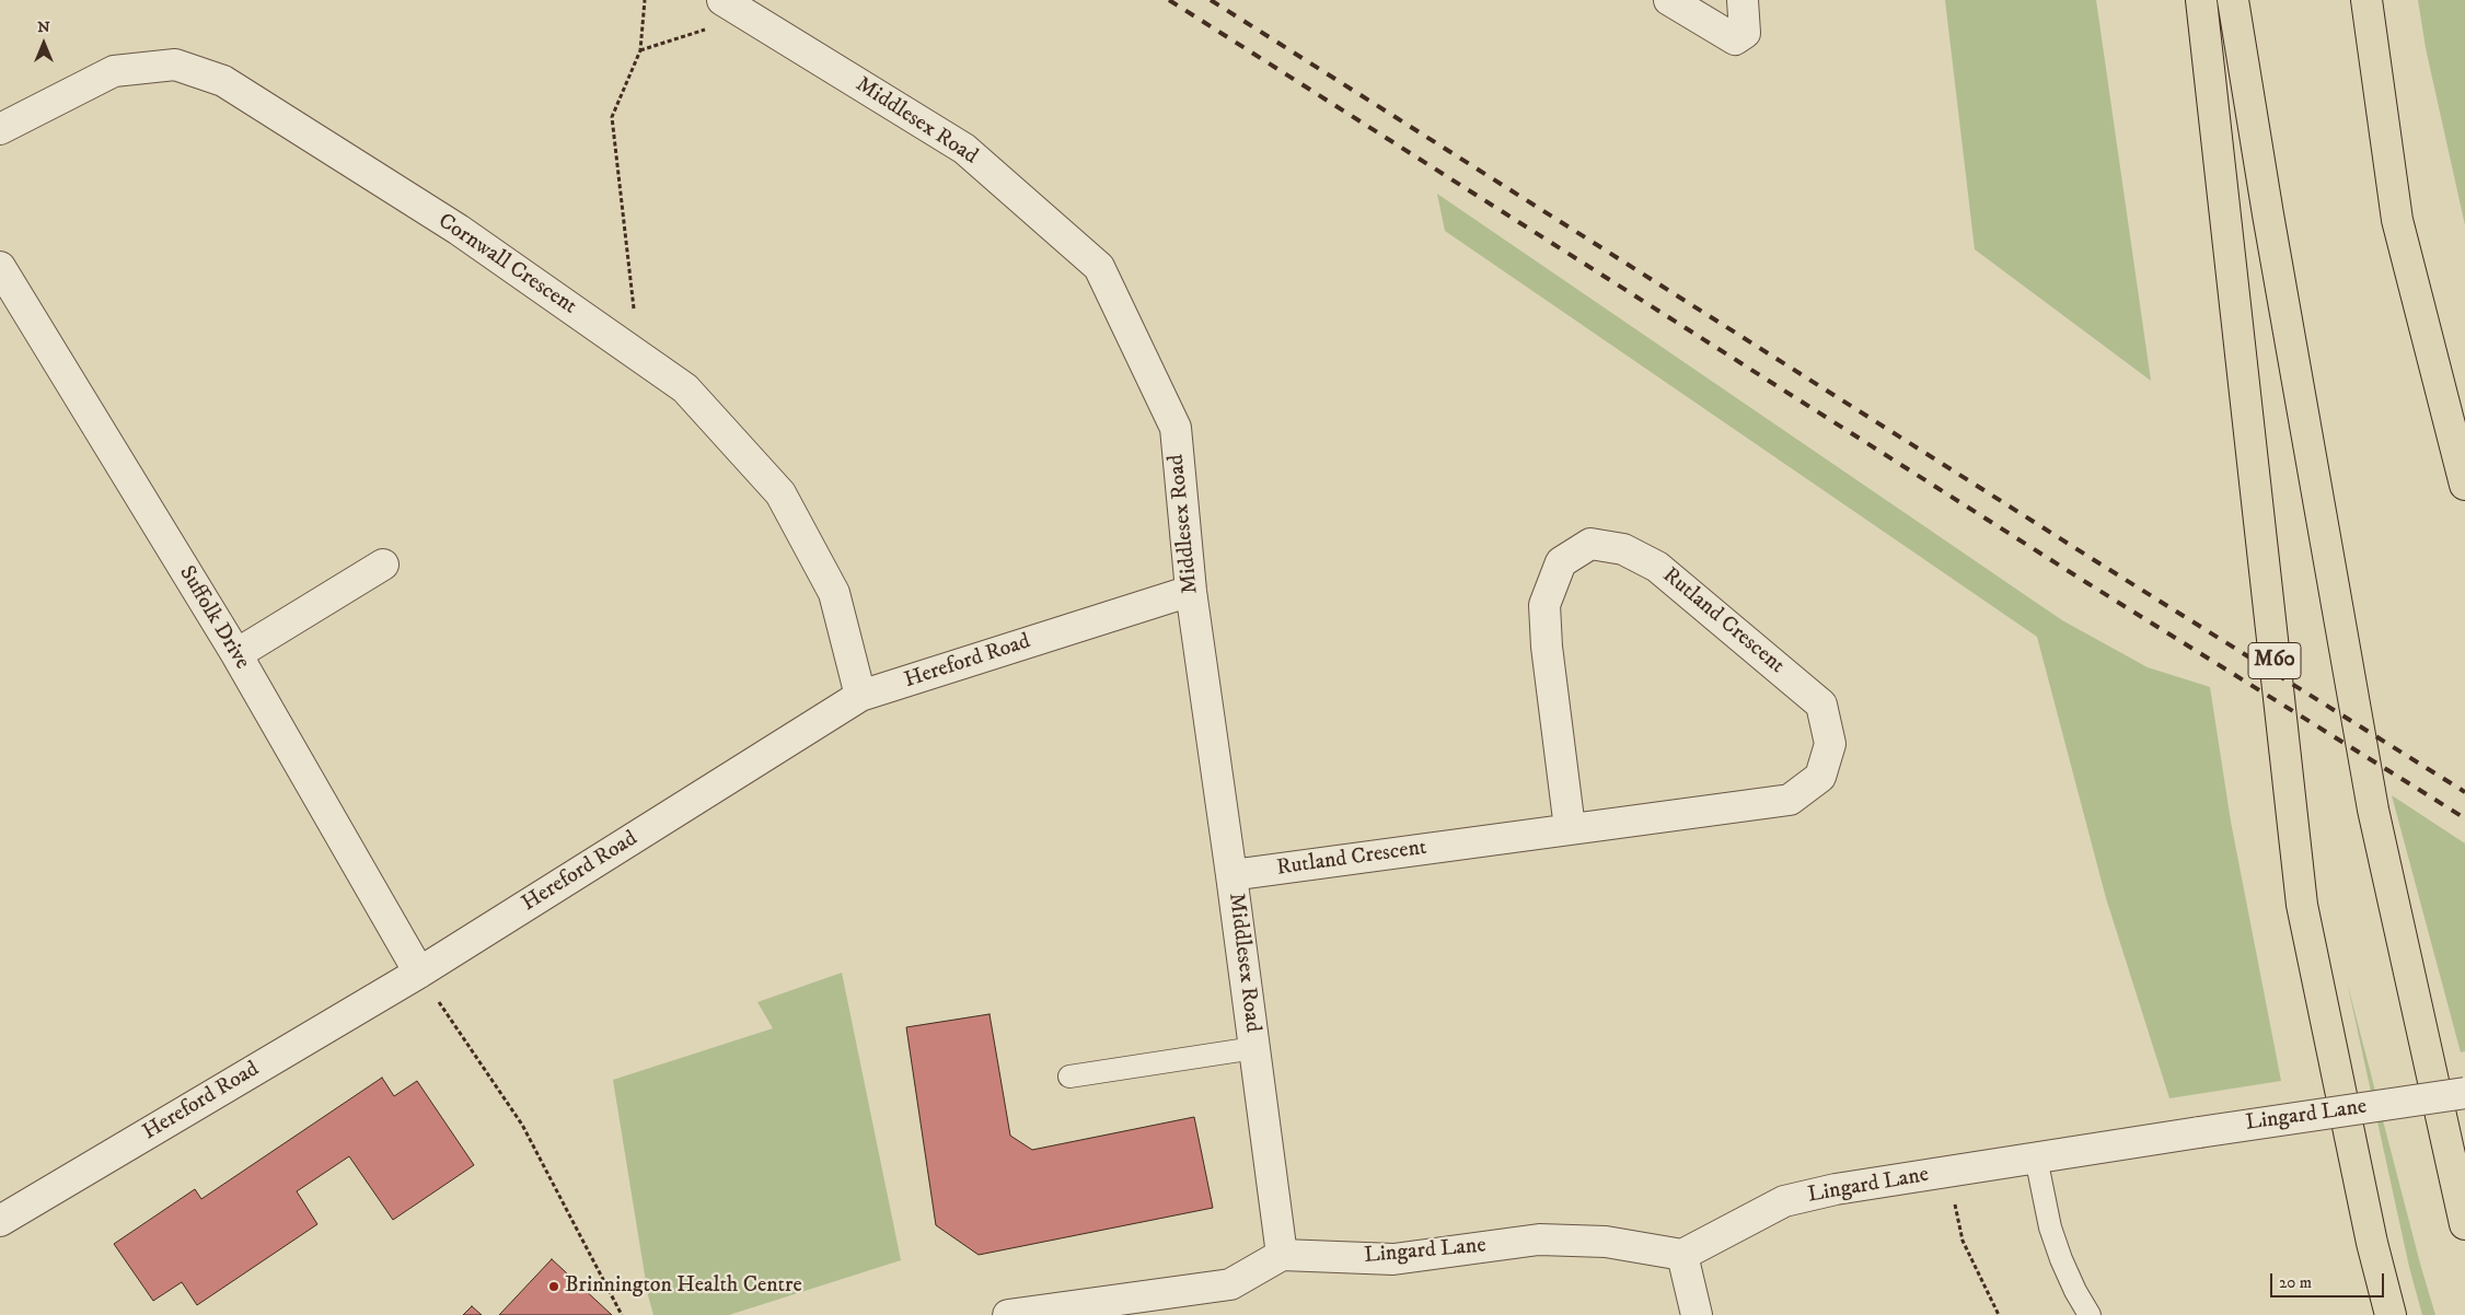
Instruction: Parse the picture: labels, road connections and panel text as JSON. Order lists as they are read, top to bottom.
{
  "streets": {
    "highway": ["M60"],
    "street": [
      "Middlesex Road",
      "Cornwall Crescent",
      "Suffolk Drive",
      "Rutland Crescent",
      "Hereford Road",
      "Lingard Lane"
    ]
  },
  "crossings": [
    ["Middlesex Road", "Rutland Crescent"],
    ["Middlesex Road", "Hereford Road"],
    ["Middlesex Road", "Lingard Lane"],
    ["Cornwall Crescent", "Hereford Road"],
    ["Suffolk Drive", "Hereford Road"]
  ],
  "places": ["Brinnington Health Centre"],
  "scale_bar": "20 m",
  "north": "top"
}
